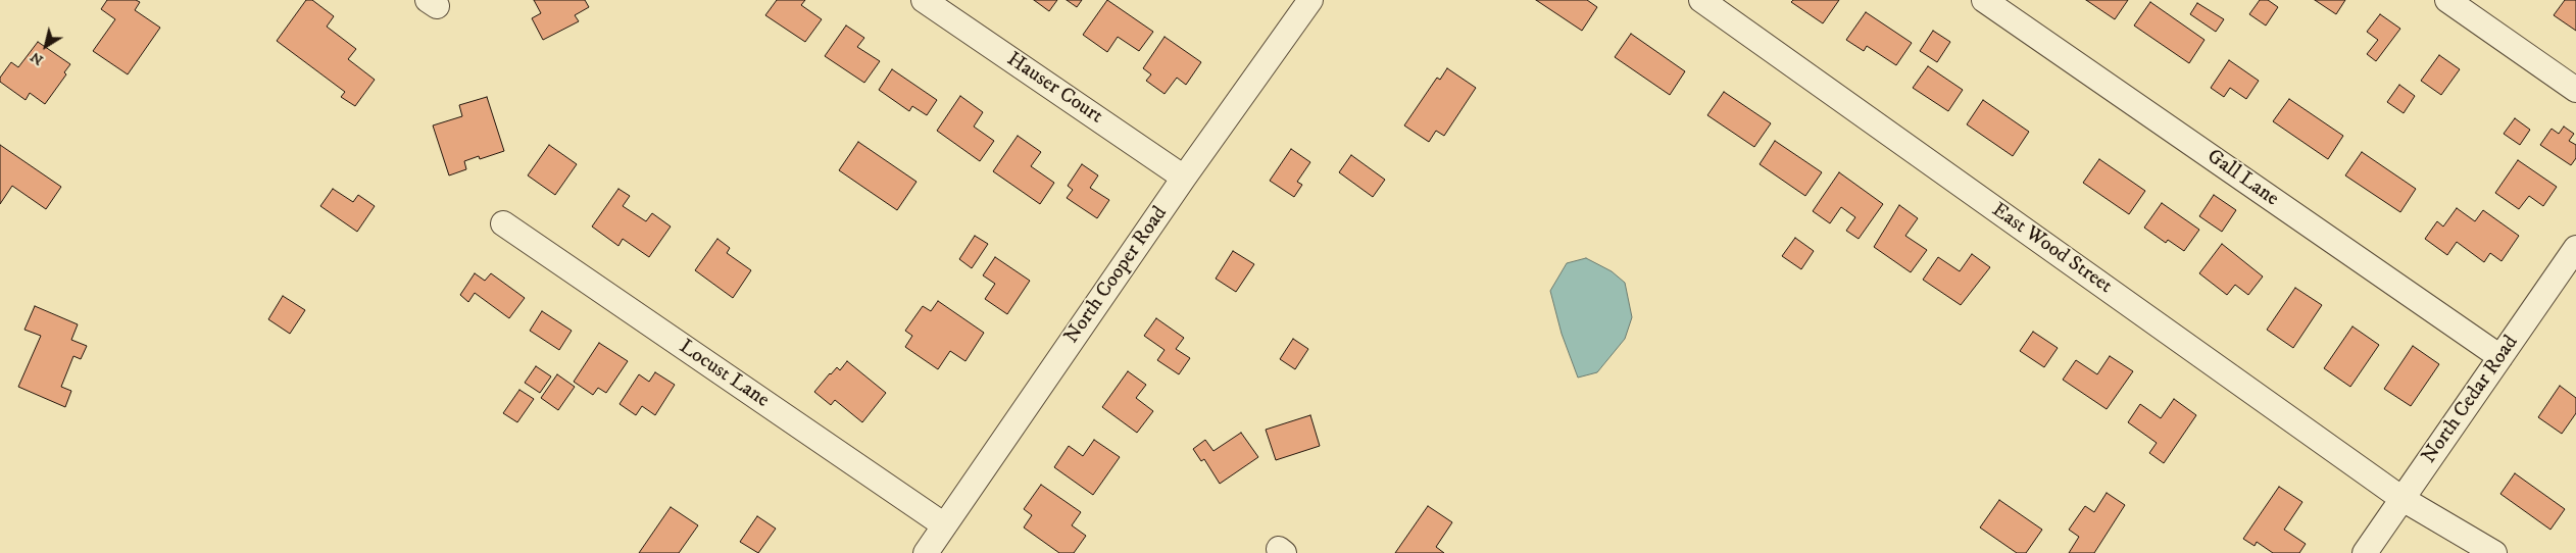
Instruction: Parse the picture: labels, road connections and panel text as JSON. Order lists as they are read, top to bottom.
{
  "streets": {
    "street": [
      "Hauser Court",
      "Gall Lane",
      "East Wood Street",
      "North Cooper Road",
      "Locust Lane",
      "North Cedar Road"
    ]
  },
  "crossings": [
    ["Hauser Court", "North Cooper Road"],
    ["Gall Lane", "North Cedar Road"],
    ["East Wood Street", "North Cedar Road"],
    ["North Cooper Road", "Locust Lane"]
  ],
  "north": "bottom left"
}
